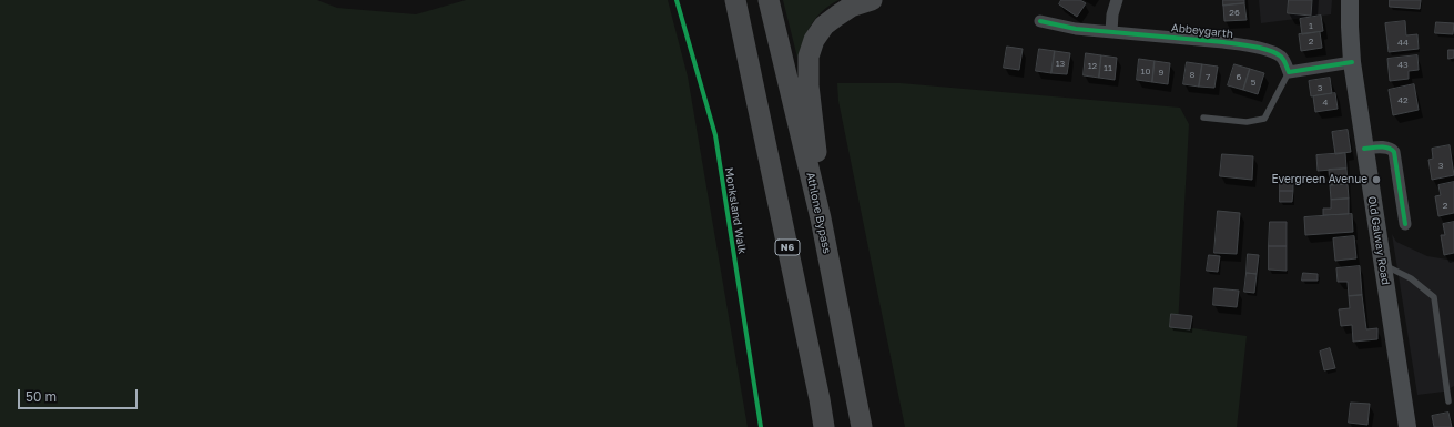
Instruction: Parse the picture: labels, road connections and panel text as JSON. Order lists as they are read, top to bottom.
{
  "streets": {
    "highway": ["Athlone Bypass", "N6"],
    "main road": ["Old Galway Road"],
    "street": ["Abbeygarth"],
    "cycle path": ["Monksland Walk"]
  },
  "places": ["Evergreen Avenue"],
  "house_numbers": [
    "26",
    "1",
    "2",
    "44",
    "13",
    "43",
    "12",
    "11",
    "10",
    "9",
    "8",
    "7",
    "6",
    "5",
    "3",
    "42",
    "4",
    "3",
    "2"
  ],
  "scale_bar": "50 m"
}
